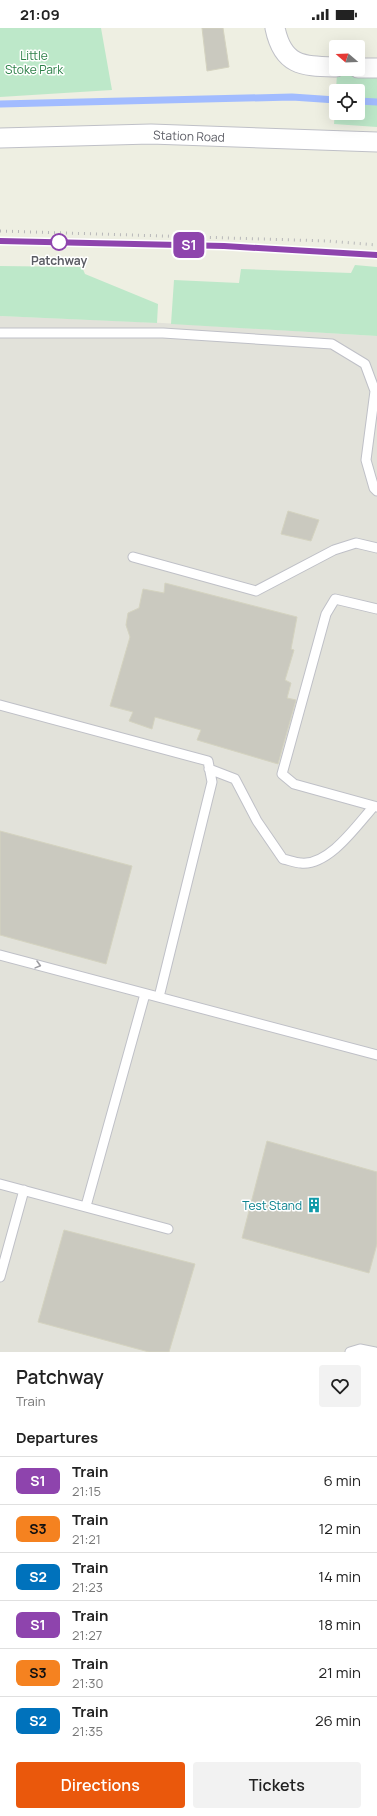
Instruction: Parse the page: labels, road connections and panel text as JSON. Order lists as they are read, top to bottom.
{
  "streets": {
    "street": ["Station Road"]
  },
  "parks": ["Little Stoke Park"],
  "places": {
    "other": ["Patchway"],
    "building": ["Test Stand"]
  },
  "north": "left",
  "page": {
    "status": "21:09",
    "on_map": "S1",
    "heading": [
      ["Patchway", "Train"],
      "Departures"
    ],
    "list": [
      {
        "mark": "S1",
        "name": "Train",
        "note": "21:15",
        "value": "6 min"
      },
      {
        "mark": "S3",
        "name": "Train",
        "note": "21:21",
        "value": "12 min"
      },
      {
        "mark": "S2",
        "name": "Train",
        "note": "21:23",
        "value": "14 min"
      },
      {
        "mark": "S1",
        "name": "Train",
        "note": "21:27",
        "value": "18 min"
      },
      {
        "mark": "S3",
        "name": "Train",
        "note": "21:30",
        "value": "21 min"
      },
      {
        "mark": "S2",
        "name": "Train",
        "note": "21:35",
        "value": "26 min"
      }
    ],
    "buttons": ["Directions", "Tickets"]
  }
}
